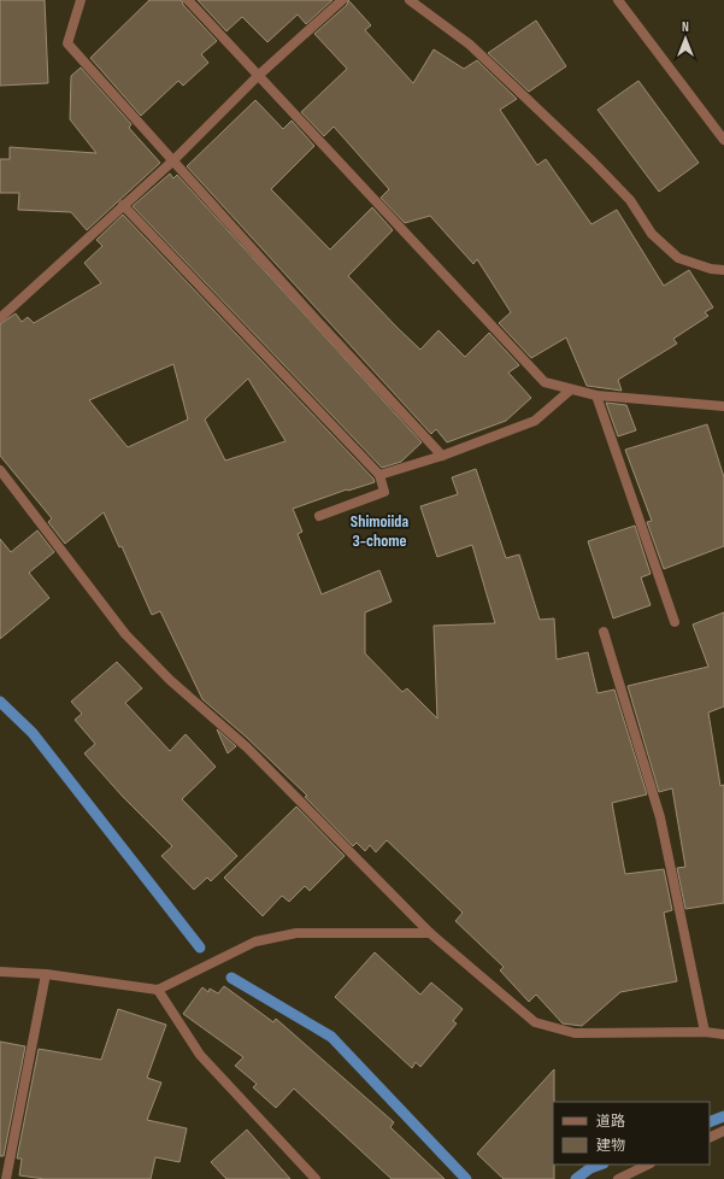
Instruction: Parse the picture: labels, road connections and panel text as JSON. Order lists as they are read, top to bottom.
{
  "districts": ["Shimoiida 3-chome"],
  "legend": ["道路", "建物"],
  "north": "top"
}
